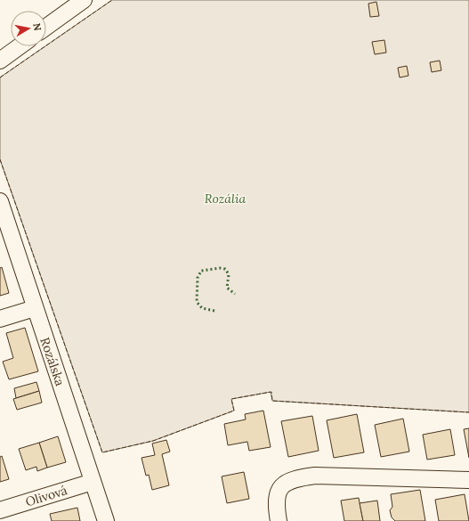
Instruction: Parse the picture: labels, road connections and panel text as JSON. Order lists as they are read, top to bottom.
{
  "streets": {
    "street": ["Rozálska", "Olivová"]
  },
  "crossings": [
    ["Rozálska", "Olivová"]
  ],
  "parks": ["Rozália"],
  "north": "right"
}
